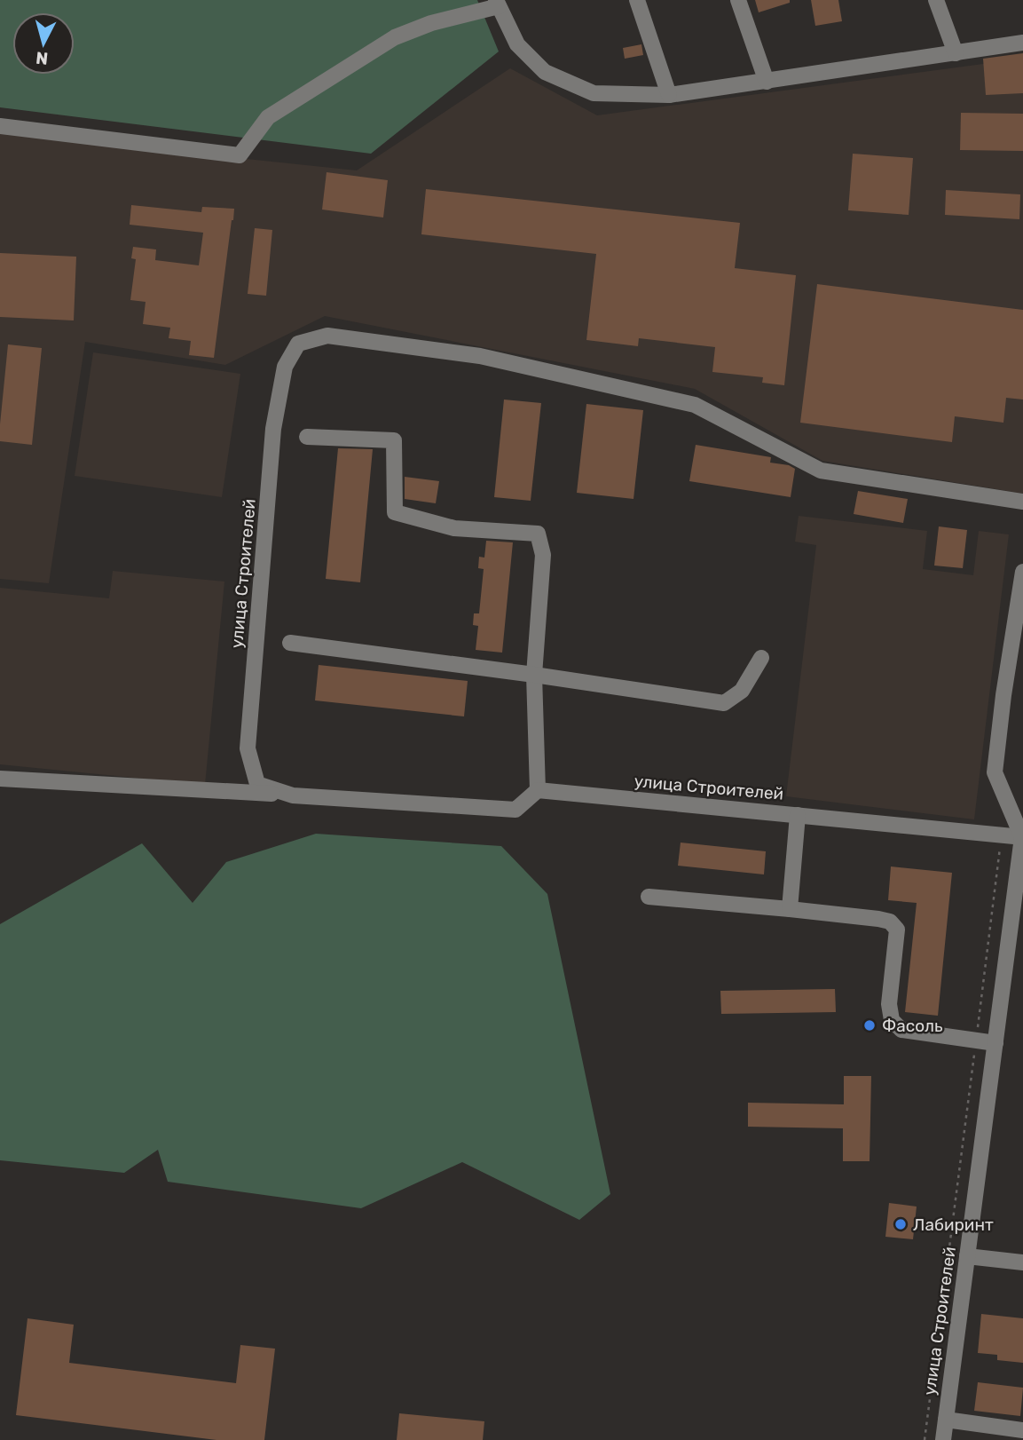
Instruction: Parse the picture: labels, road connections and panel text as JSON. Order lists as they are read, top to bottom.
{
  "streets": {
    "street": ["улица Строителей"]
  },
  "places": ["Фасоль", "Лабиринт"],
  "north": "bottom"
}
